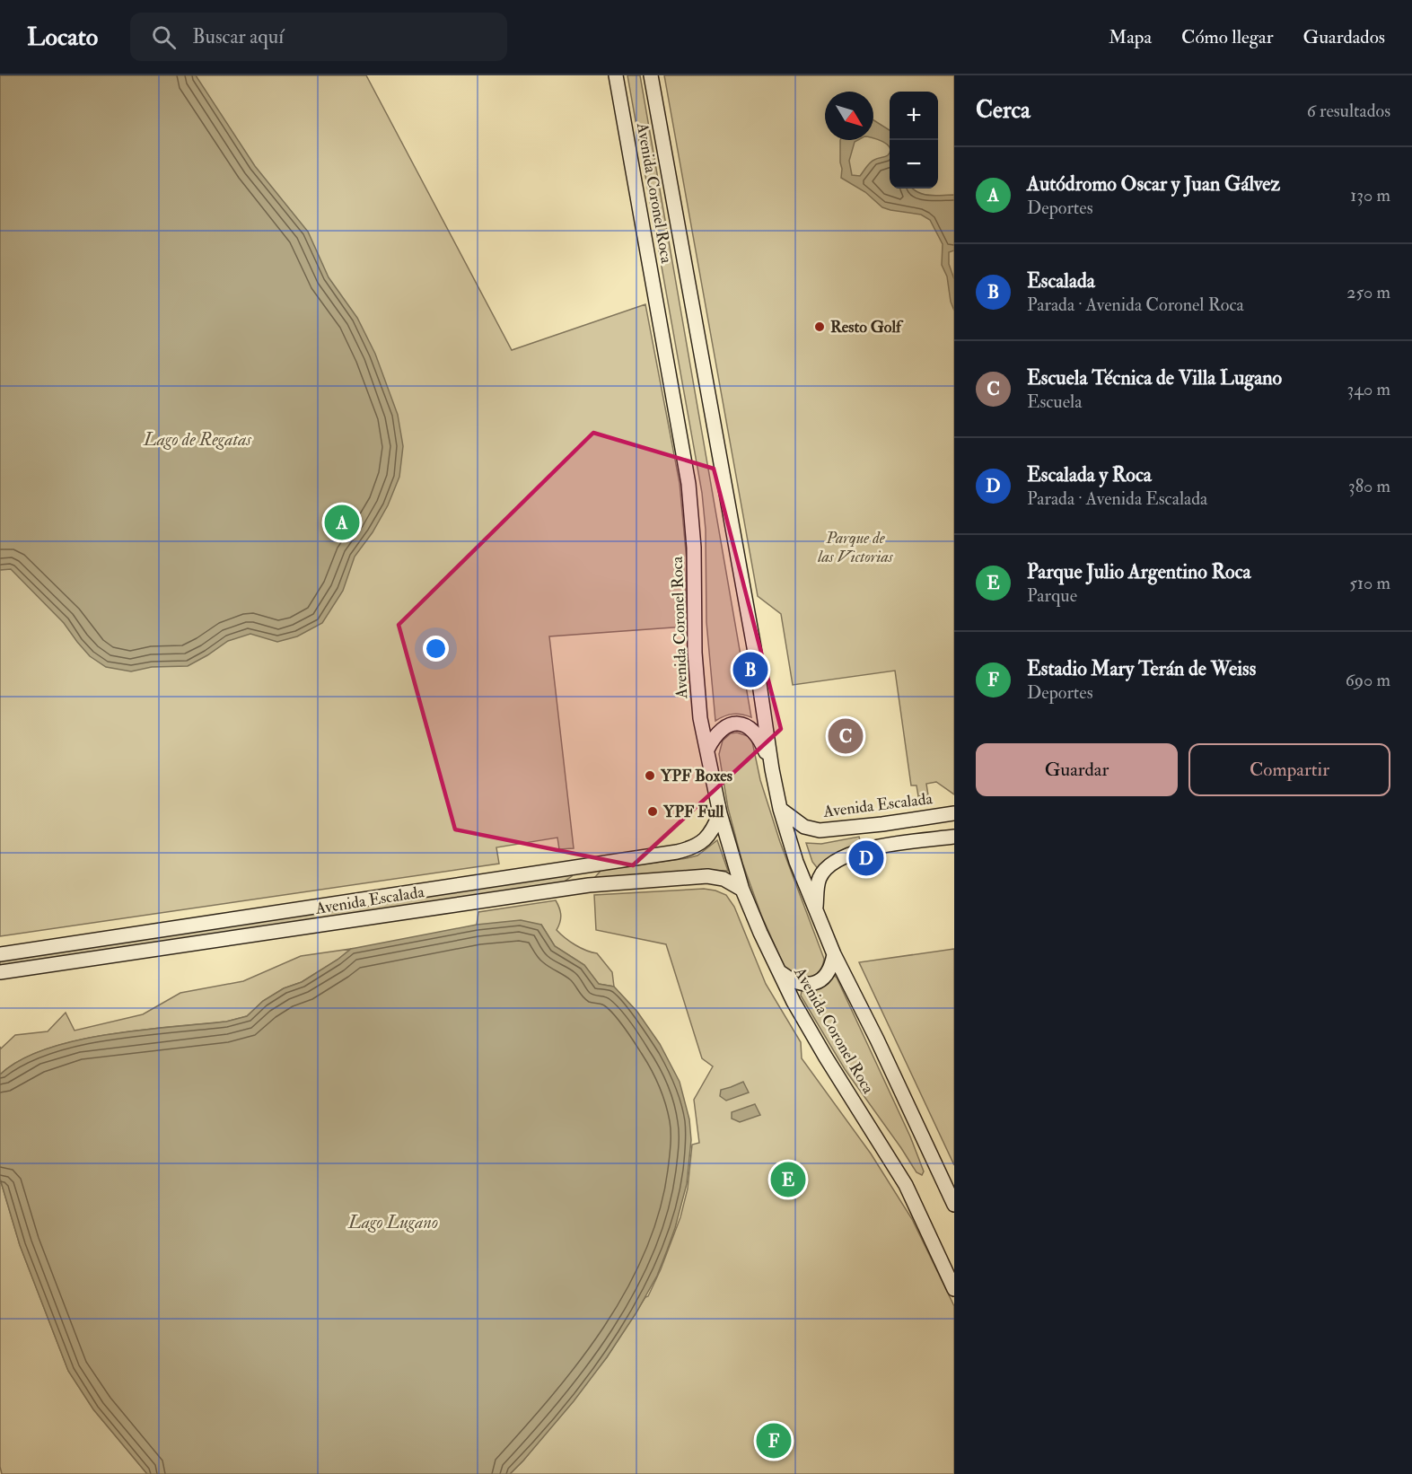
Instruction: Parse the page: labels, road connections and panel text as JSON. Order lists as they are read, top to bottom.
{
  "streets": {
    "main road": ["Avenida Coronel Roca", "Avenida Escalada"]
  },
  "crossings": [
    ["Avenida Coronel Roca", "Avenida Escalada"]
  ],
  "water": ["Lago de Regatas", "Lago Lugano"],
  "parks": ["Parque de las Victorias"],
  "places": ["Resto Golf", "YPF Boxes", "YPF Full"],
  "north": "bottom right",
  "page": {
    "header": "Locato",
    "search": "Buscar aquí",
    "nav": ["Mapa", "Cómo llegar", "Guardados"],
    "heading": ["Cerca", "6 resultados"],
    "map_buttons": ["+", "−"],
    "list": [
      {
        "mark": "A",
        "name": "Autódromo Oscar y Juan Gálvez",
        "note": "Deportes",
        "value": "130 m"
      },
      {
        "mark": "B",
        "name": "Escalada",
        "note": "Parada · Avenida Coronel Roca",
        "value": "250 m"
      },
      {
        "mark": "C",
        "name": "Escuela Técnica de Villa Lugano",
        "note": "Escuela",
        "value": "340 m"
      },
      {
        "mark": "D",
        "name": "Escalada y Roca",
        "note": "Parada · Avenida Escalada",
        "value": "380 m"
      },
      {
        "mark": "E",
        "name": "Parque Julio Argentino Roca",
        "note": "Parque",
        "value": "510 m"
      },
      {
        "mark": "F",
        "name": "Estadio Mary Terán de Weiss",
        "note": "Deportes",
        "value": "690 m"
      }
    ],
    "pins": [
      "A",
      "B",
      "C",
      "D",
      "E",
      "F"
    ],
    "buttons": ["Guardar", "Compartir"]
  }
}
